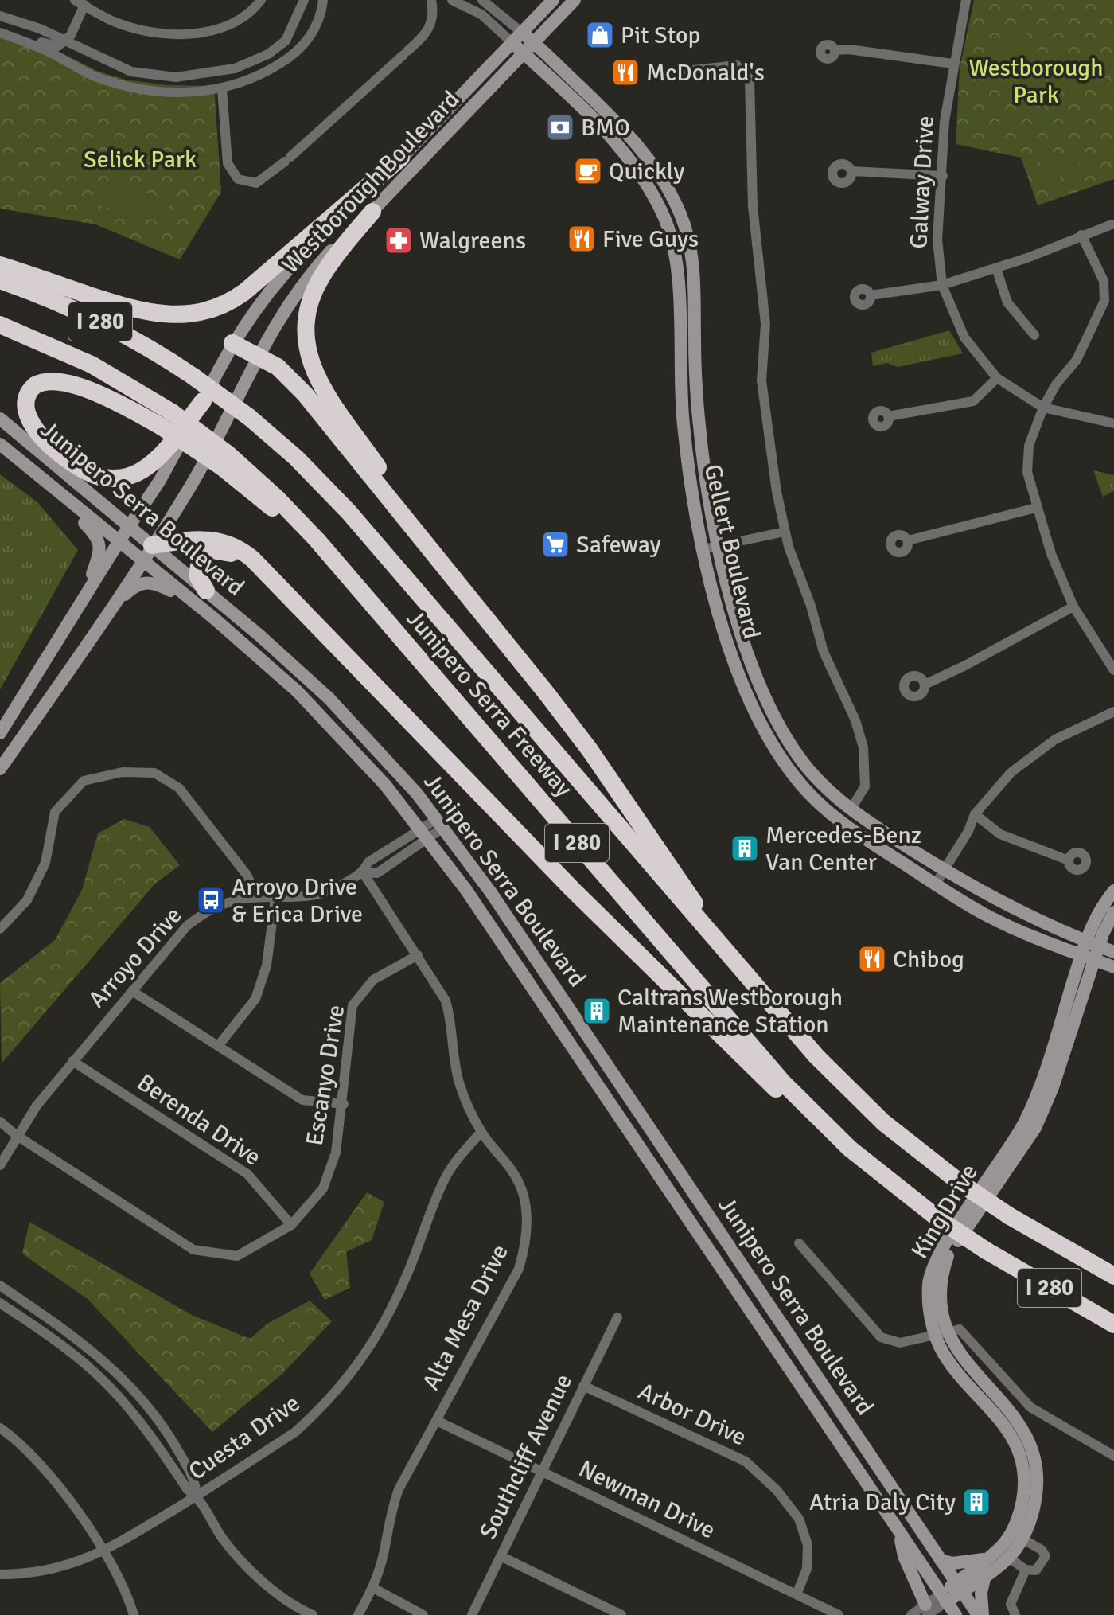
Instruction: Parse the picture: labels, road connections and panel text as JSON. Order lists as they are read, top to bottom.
{
  "streets": {
    "highway": ["I 280", "Junipero Serra Freeway"],
    "main road": [
      "Westborough Boulevard",
      "Junipero Serra Boulevard",
      "Gellert Boulevard",
      "King Drive"
    ],
    "street": [
      "Galway Drive",
      "Arroyo Drive",
      "Escanyo Drive",
      "Berenda Drive",
      "Alta Mesa Drive",
      "Arbor Drive",
      "Cuesta Drive",
      "Southcliff Avenue",
      "Newman Drive"
    ]
  },
  "crossings": [
    ["Westborough Boulevard", "Junipero Serra Boulevard"],
    ["Westborough Boulevard", "Gellert Boulevard"],
    ["Junipero Serra Boulevard", "Arroyo Drive"],
    ["Junipero Serra Boulevard", "King Drive"],
    ["Gellert Boulevard", "King Drive"],
    ["Arroyo Drive", "Escanyo Drive"],
    ["Arroyo Drive", "Berenda Drive"],
    ["Arroyo Drive", "Alta Mesa Drive"],
    ["Escanyo Drive", "Berenda Drive"],
    ["Escanyo Drive", "Alta Mesa Drive"],
    ["Alta Mesa Drive", "Cuesta Drive"],
    ["Alta Mesa Drive", "Newman Drive"],
    ["Arbor Drive", "Southcliff Avenue"],
    ["Arbor Drive", "Newman Drive"],
    ["Southcliff Avenue", "Newman Drive"]
  ],
  "parks": ["Westborough Park", "Selick Park"],
  "places": {
    "shop": ["Pit Stop"],
    "restaurant": ["McDonald's", "Five Guys", "Chibog"],
    "bank": ["BMO"],
    "cafe": ["Quickly"],
    "pharmacy": ["Walgreens"],
    "supermarket": ["Safeway"],
    "building": ["Mercedes-Benz Van Center", "Caltrans Westborough Maintenance Station", "Atria Daly City"],
    "bus stop": ["Arroyo Drive & Erica Drive"]
  }
}
